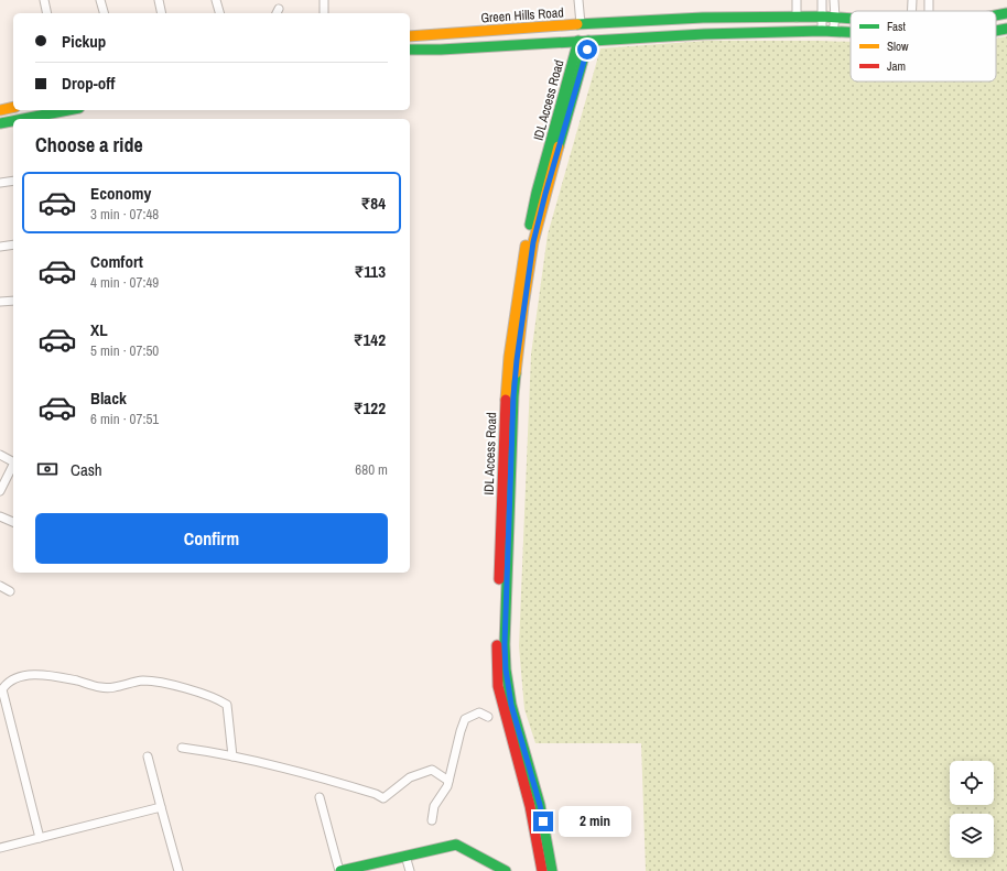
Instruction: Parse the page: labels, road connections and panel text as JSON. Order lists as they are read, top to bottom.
{
  "streets": {
    "street": ["Green Hills Road", "IDL Access Road"]
  },
  "legend": ["Fast", "Slow", "Jam"],
  "page": {
    "banner": ["Pickup", "Drop-off"],
    "heading": "Choose a ride",
    "list": [
      {
        "name": "Economy",
        "note": "3 min · 07:48",
        "value": "₹84"
      },
      {
        "name": "Comfort",
        "note": "4 min · 07:49",
        "value": "₹113"
      },
      {
        "name": "XL",
        "note": "5 min · 07:50",
        "value": "₹142"
      },
      {
        "name": "Black",
        "note": "6 min · 07:51",
        "value": "₹122"
      }
    ],
    "pay": ["Cash", "680 m"],
    "buttons": "Confirm",
    "bubble": "2 min"
  }
}
